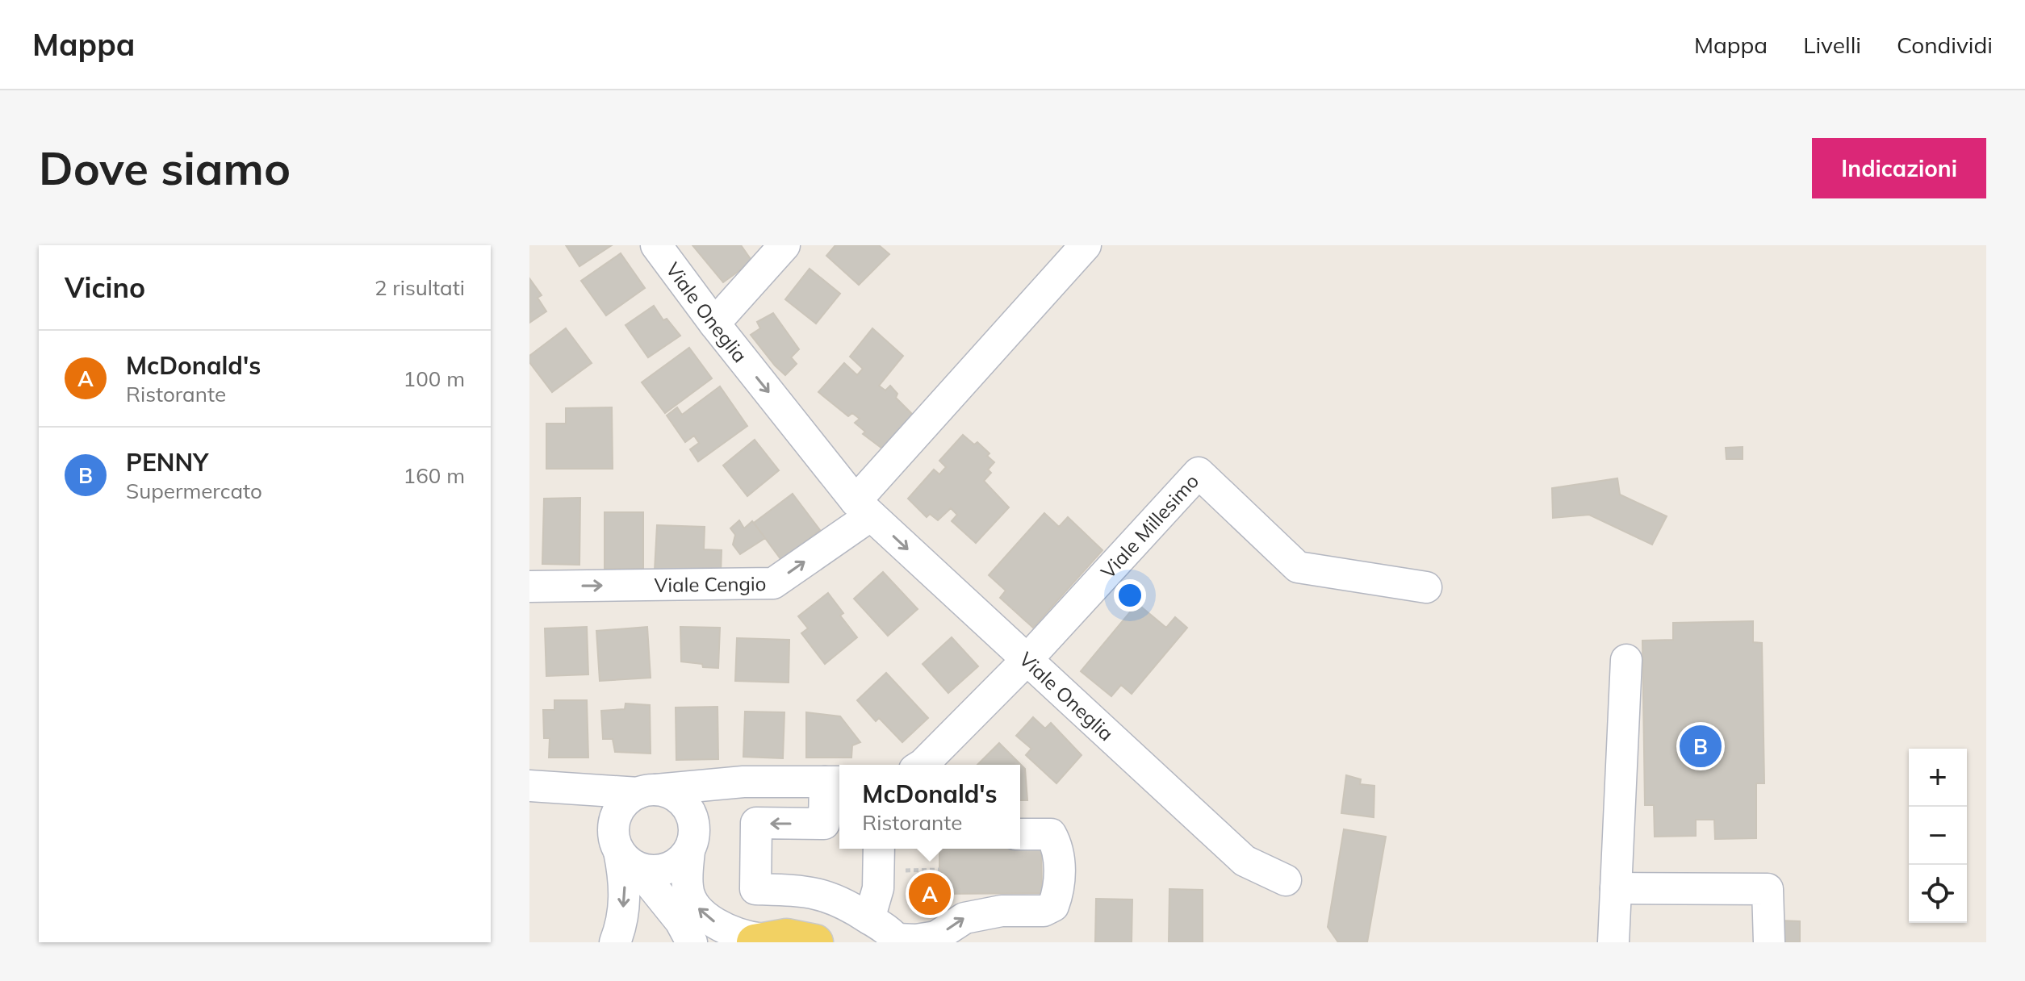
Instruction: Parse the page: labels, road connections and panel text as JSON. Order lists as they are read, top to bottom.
{
  "streets": {
    "street": ["Viale Oneglia", "Viale Millesimo", "Viale Cengio"]
  },
  "crossings": [
    ["Viale Oneglia", "Viale Millesimo"],
    ["Viale Oneglia", "Viale Cengio"]
  ],
  "one_way": ["Viale Oneglia"],
  "page": {
    "header": "Mappa",
    "nav": ["Mappa", "Livelli", "Condividi"],
    "buttons": "Indicazioni",
    "title": "Dove siamo",
    "heading": ["Vicino", "2 risultati"],
    "list": [
      {
        "mark": "A",
        "name": "McDonald's",
        "note": "Ristorante",
        "value": "100 m"
      },
      {
        "mark": "B",
        "name": "PENNY",
        "note": "Supermercato",
        "value": "160 m"
      }
    ],
    "pins": ["B", "A"],
    "map_buttons": ["+", "−"],
    "popup": ["McDonald's", "Ristorante"]
  }
}
